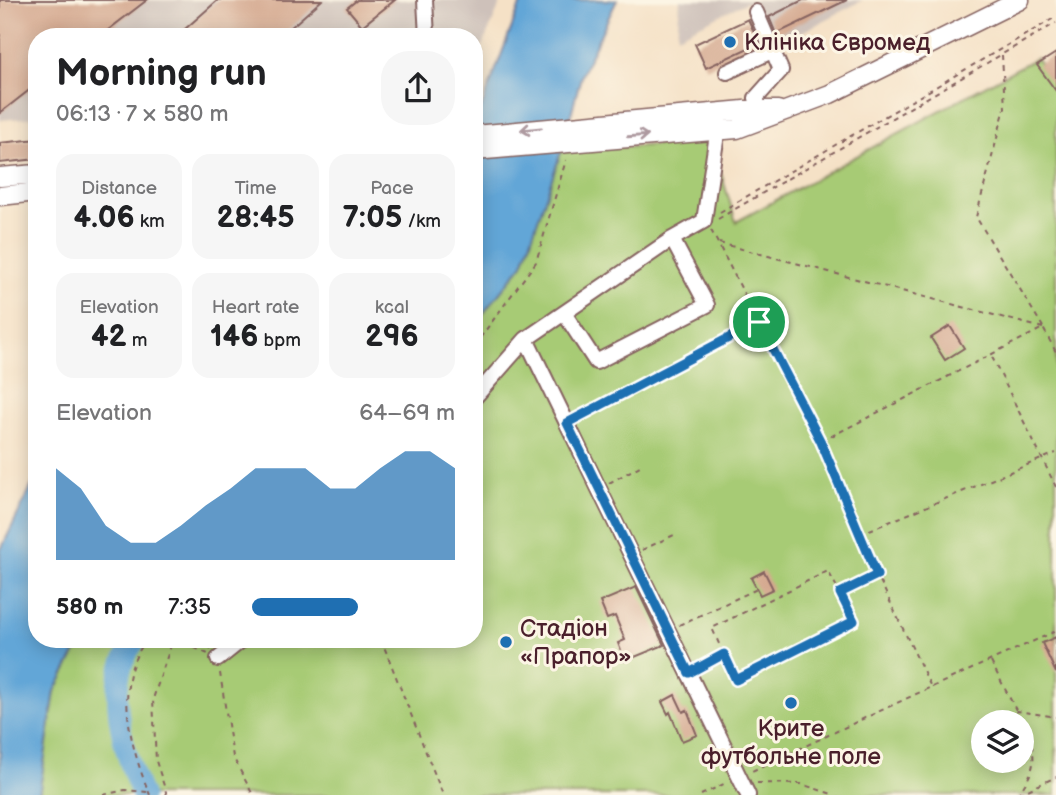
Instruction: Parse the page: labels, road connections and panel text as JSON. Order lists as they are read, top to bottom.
{
  "places": ["Клініка Євромед", "Стадіон «Прапор»", "Крите футбольне поле"],
  "page": {
    "heading": ["Morning run", "06:13 · 7 × 580 m"],
    "stats": [
      ["Distance", "4.06 km"],
      ["Time", "28:45"],
      ["Pace", "7:05 /km"],
      ["Elevation", "42 m"],
      ["Heart rate", "146 bpm"],
      ["kcal", "296"]
    ],
    "chart": ["Elevation", "64–69 m"],
    "list": [
      {
        "name": "580 m",
        "note": "7:35"
      }
    ]
  }
}
